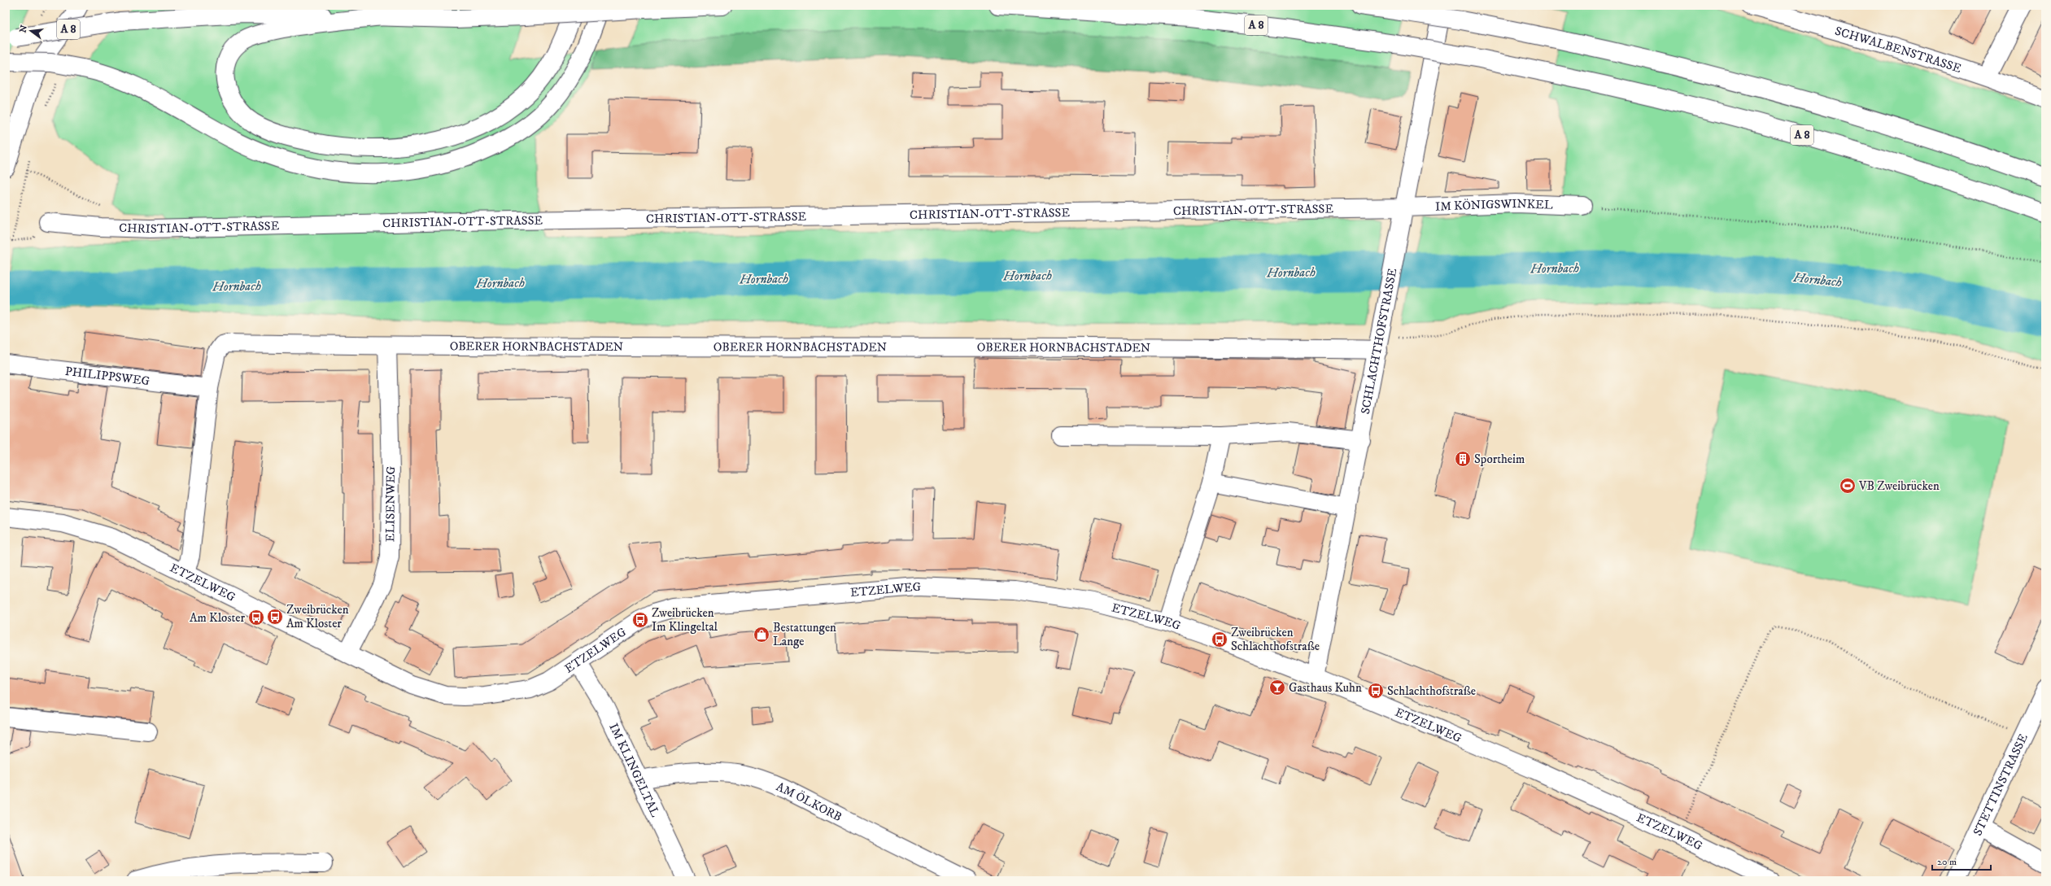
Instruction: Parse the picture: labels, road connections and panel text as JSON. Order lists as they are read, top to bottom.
{
  "streets": {
    "main road": [
      "A 8",
      "SCHWALBENSTRASSE",
      "IM KÖNIGSWINKEL",
      "CHRISTIAN-OTT-STRASSE",
      "SCHLACHTHOFSTRASSE",
      "OBERER HORNBACHSTADEN",
      "PHILIPPSWEG",
      "ELISENWEG",
      "ETZELWEG",
      "IM KLINGELTAL",
      "STETTINSTRASSE",
      "AM ÖLKORB"
    ]
  },
  "crossings": [
    ["IM KÖNIGSWINKEL", "CHRISTIAN-OTT-STRASSE"],
    ["IM KÖNIGSWINKEL", "SCHLACHTHOFSTRASSE"],
    ["CHRISTIAN-OTT-STRASSE", "SCHLACHTHOFSTRASSE"],
    ["SCHLACHTHOFSTRASSE", "OBERER HORNBACHSTADEN"],
    ["SCHLACHTHOFSTRASSE", "ETZELWEG"],
    ["OBERER HORNBACHSTADEN", "PHILIPPSWEG"],
    ["OBERER HORNBACHSTADEN", "ELISENWEG"],
    ["ELISENWEG", "ETZELWEG"],
    ["ETZELWEG", "IM KLINGELTAL"],
    ["IM KLINGELTAL", "AM ÖLKORB"]
  ],
  "water": ["Hornbach"],
  "places": {
    "building": ["Sportheim"],
    "sports": ["VB Zweibrücken"],
    "bus stop": [
      "Zweibrücken Am Kloster",
      "Am Kloster",
      "Zweibrücken Im Klingeltal",
      "Zweibrücken Schlachthofstraße",
      "Schlachthofstraße"
    ],
    "shop": ["Bestattungen Lange"],
    "bar": ["Gasthaus Kuhn"]
  },
  "scale_bar": "20 m",
  "north": "left"
}
